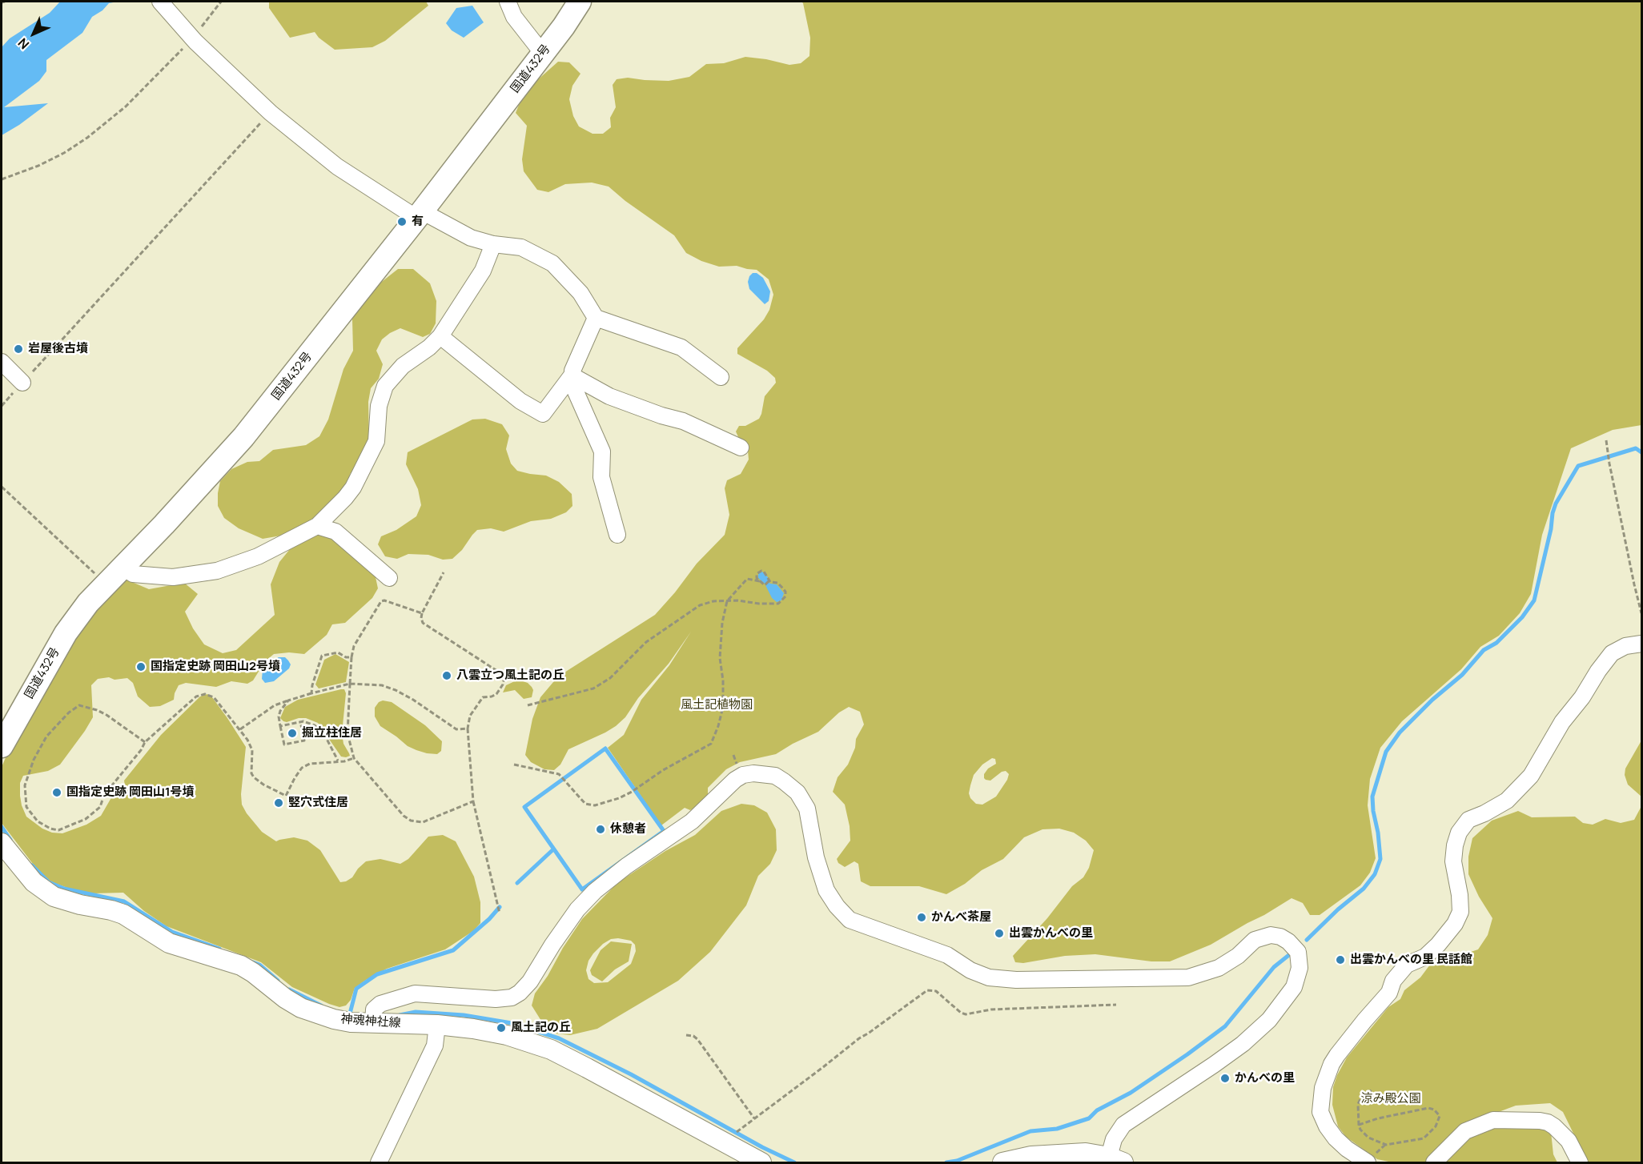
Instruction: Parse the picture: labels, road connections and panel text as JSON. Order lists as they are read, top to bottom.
{
  "streets": {
    "highway": ["国道432号"],
    "main road": ["神魂神社線"]
  },
  "parks": ["風土記植物園", "涼み殿公園"],
  "places": [
    "有",
    "岩屋後古墳",
    "国指定史跡 岡田山2号墳",
    "八雲立つ風土記の丘",
    "掘立柱住居",
    "国指定史跡 岡田山1号墳",
    "竪穴式住居",
    "休憩者",
    "かんべ茶屋",
    "出雲かんべの里",
    "出雲かんべの里 民話館",
    "風土記の丘",
    "かんべの里"
  ],
  "north": "bottom left"
}
